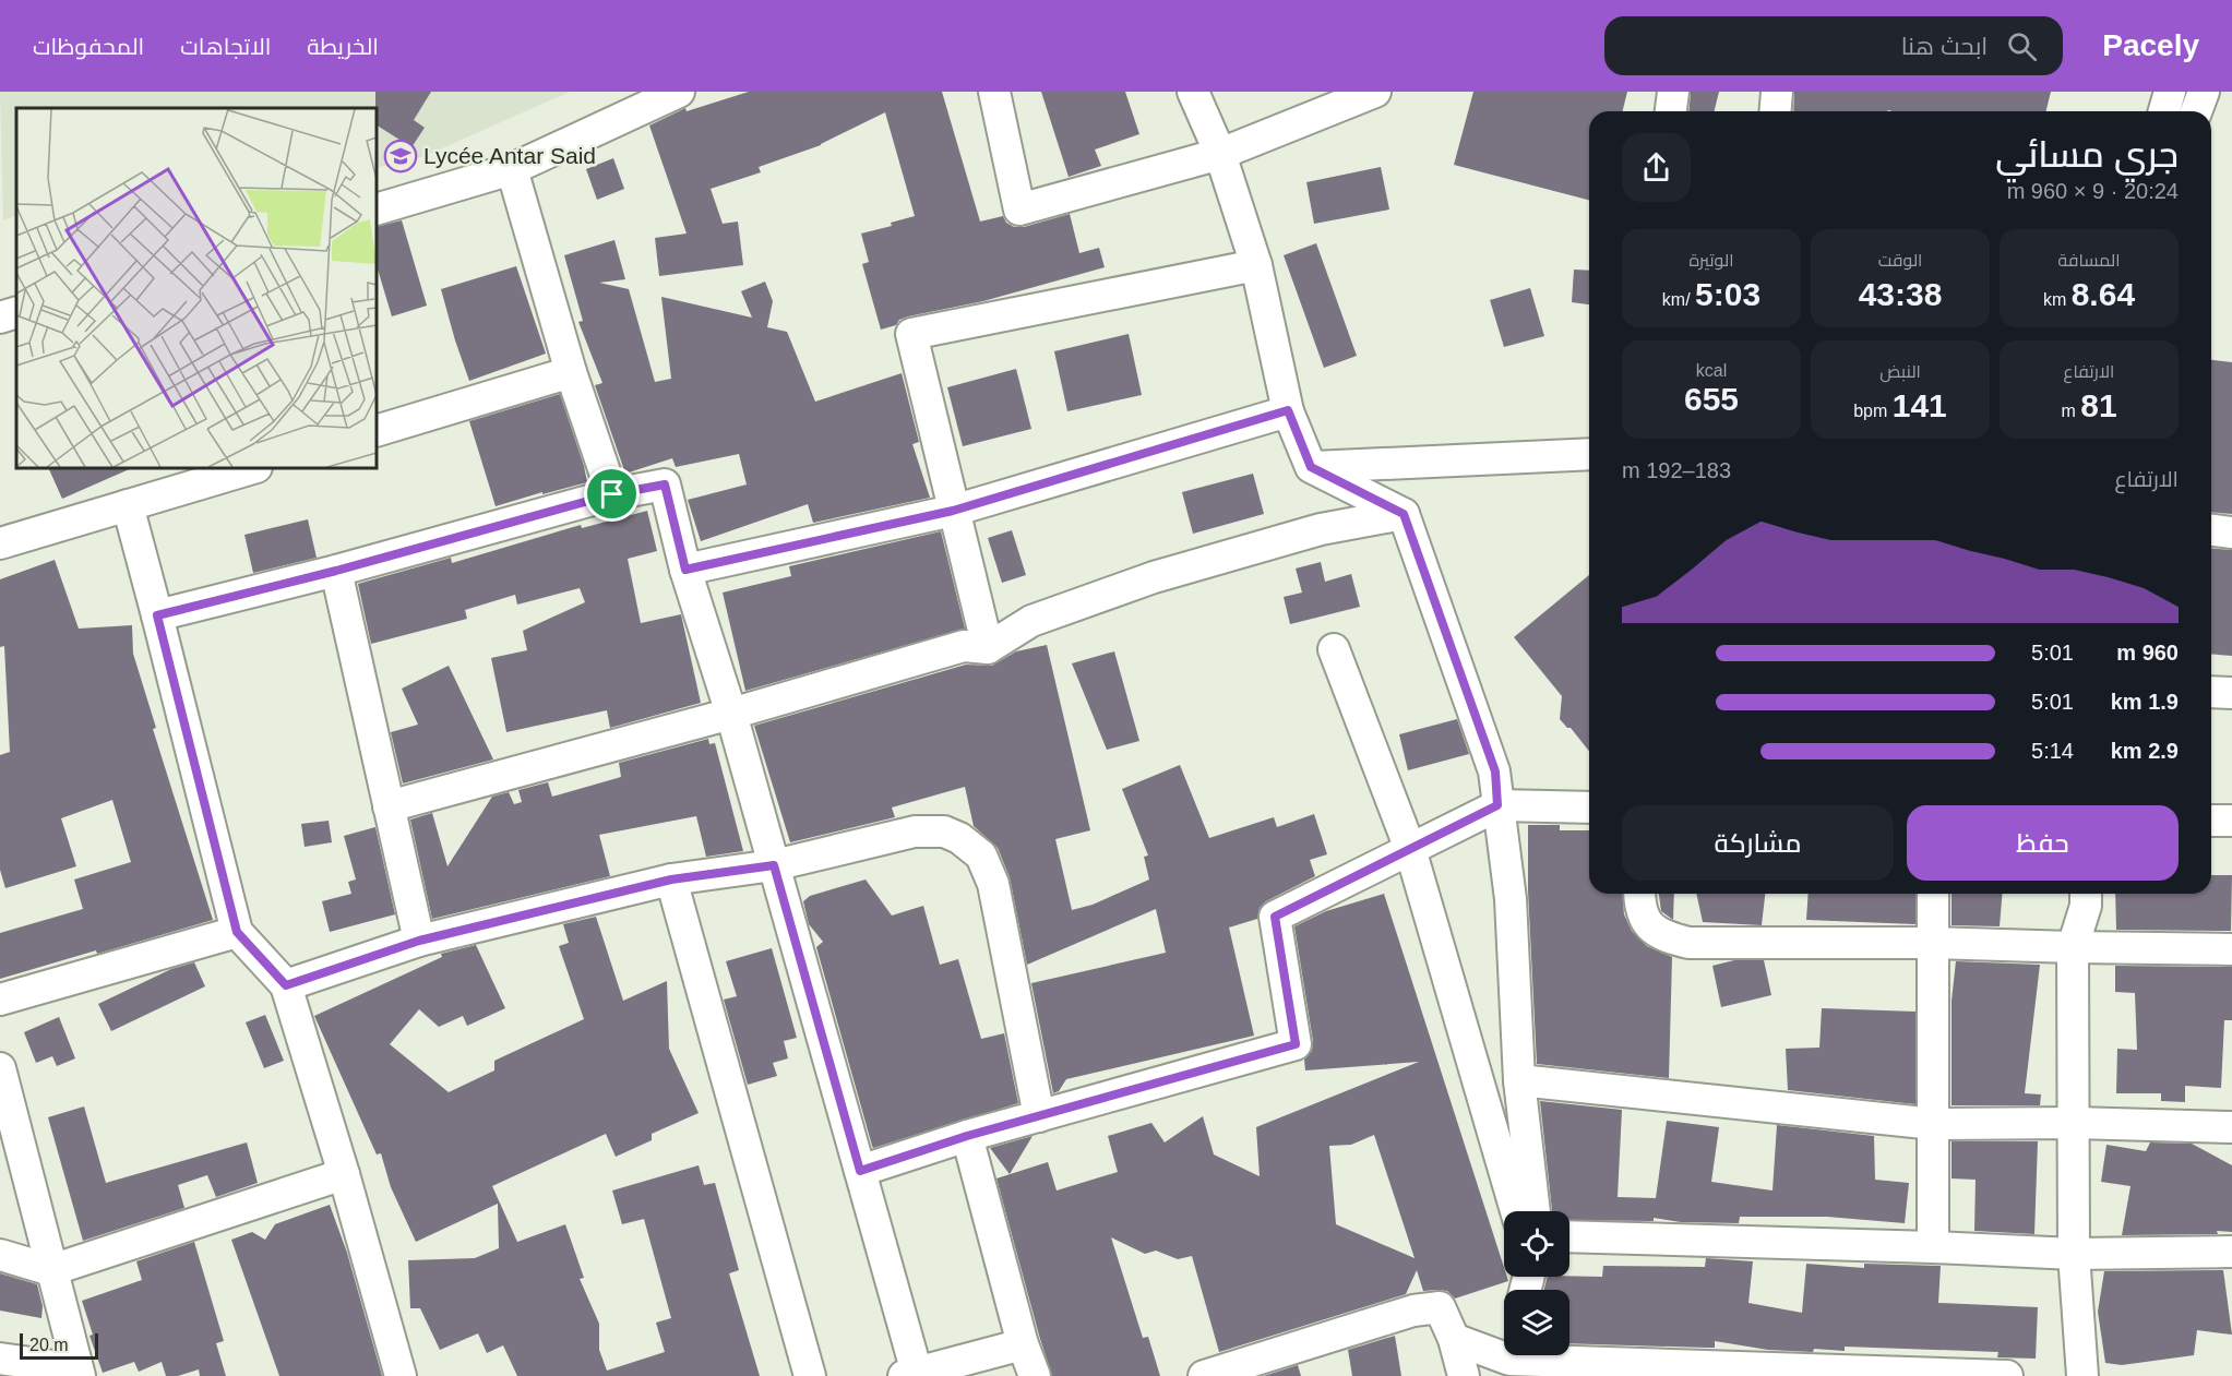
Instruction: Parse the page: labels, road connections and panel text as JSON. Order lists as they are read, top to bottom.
{
  "places": {
    "school or university": ["Lycée Antar Said"]
  },
  "scale_bar": "20 m",
  "page": {
    "header": "Pacely",
    "search": "ابحث هنا",
    "nav": ["الخريطة", "الاتجاهات", "المحفوظات"],
    "heading": ["جري مسائي", "20:24 · 9 × 960 m"],
    "stats": [
      ["المسافة", "8.64 km"],
      ["الوقت", "43:38"],
      ["الوتيرة", "5:03 /km"],
      ["الارتفاع", "81 m"],
      ["النبض", "141 bpm"],
      ["kcal", "655"]
    ],
    "chart": ["الارتفاع", "183–192 m"],
    "list": [
      {
        "name": "960 m",
        "note": "5:01"
      },
      {
        "name": "1.9 km",
        "note": "5:01"
      },
      {
        "name": "2.9 km",
        "note": "5:14"
      }
    ],
    "buttons": ["حفظ", "مشاركة"],
    "scale": "20 m"
  }
}
